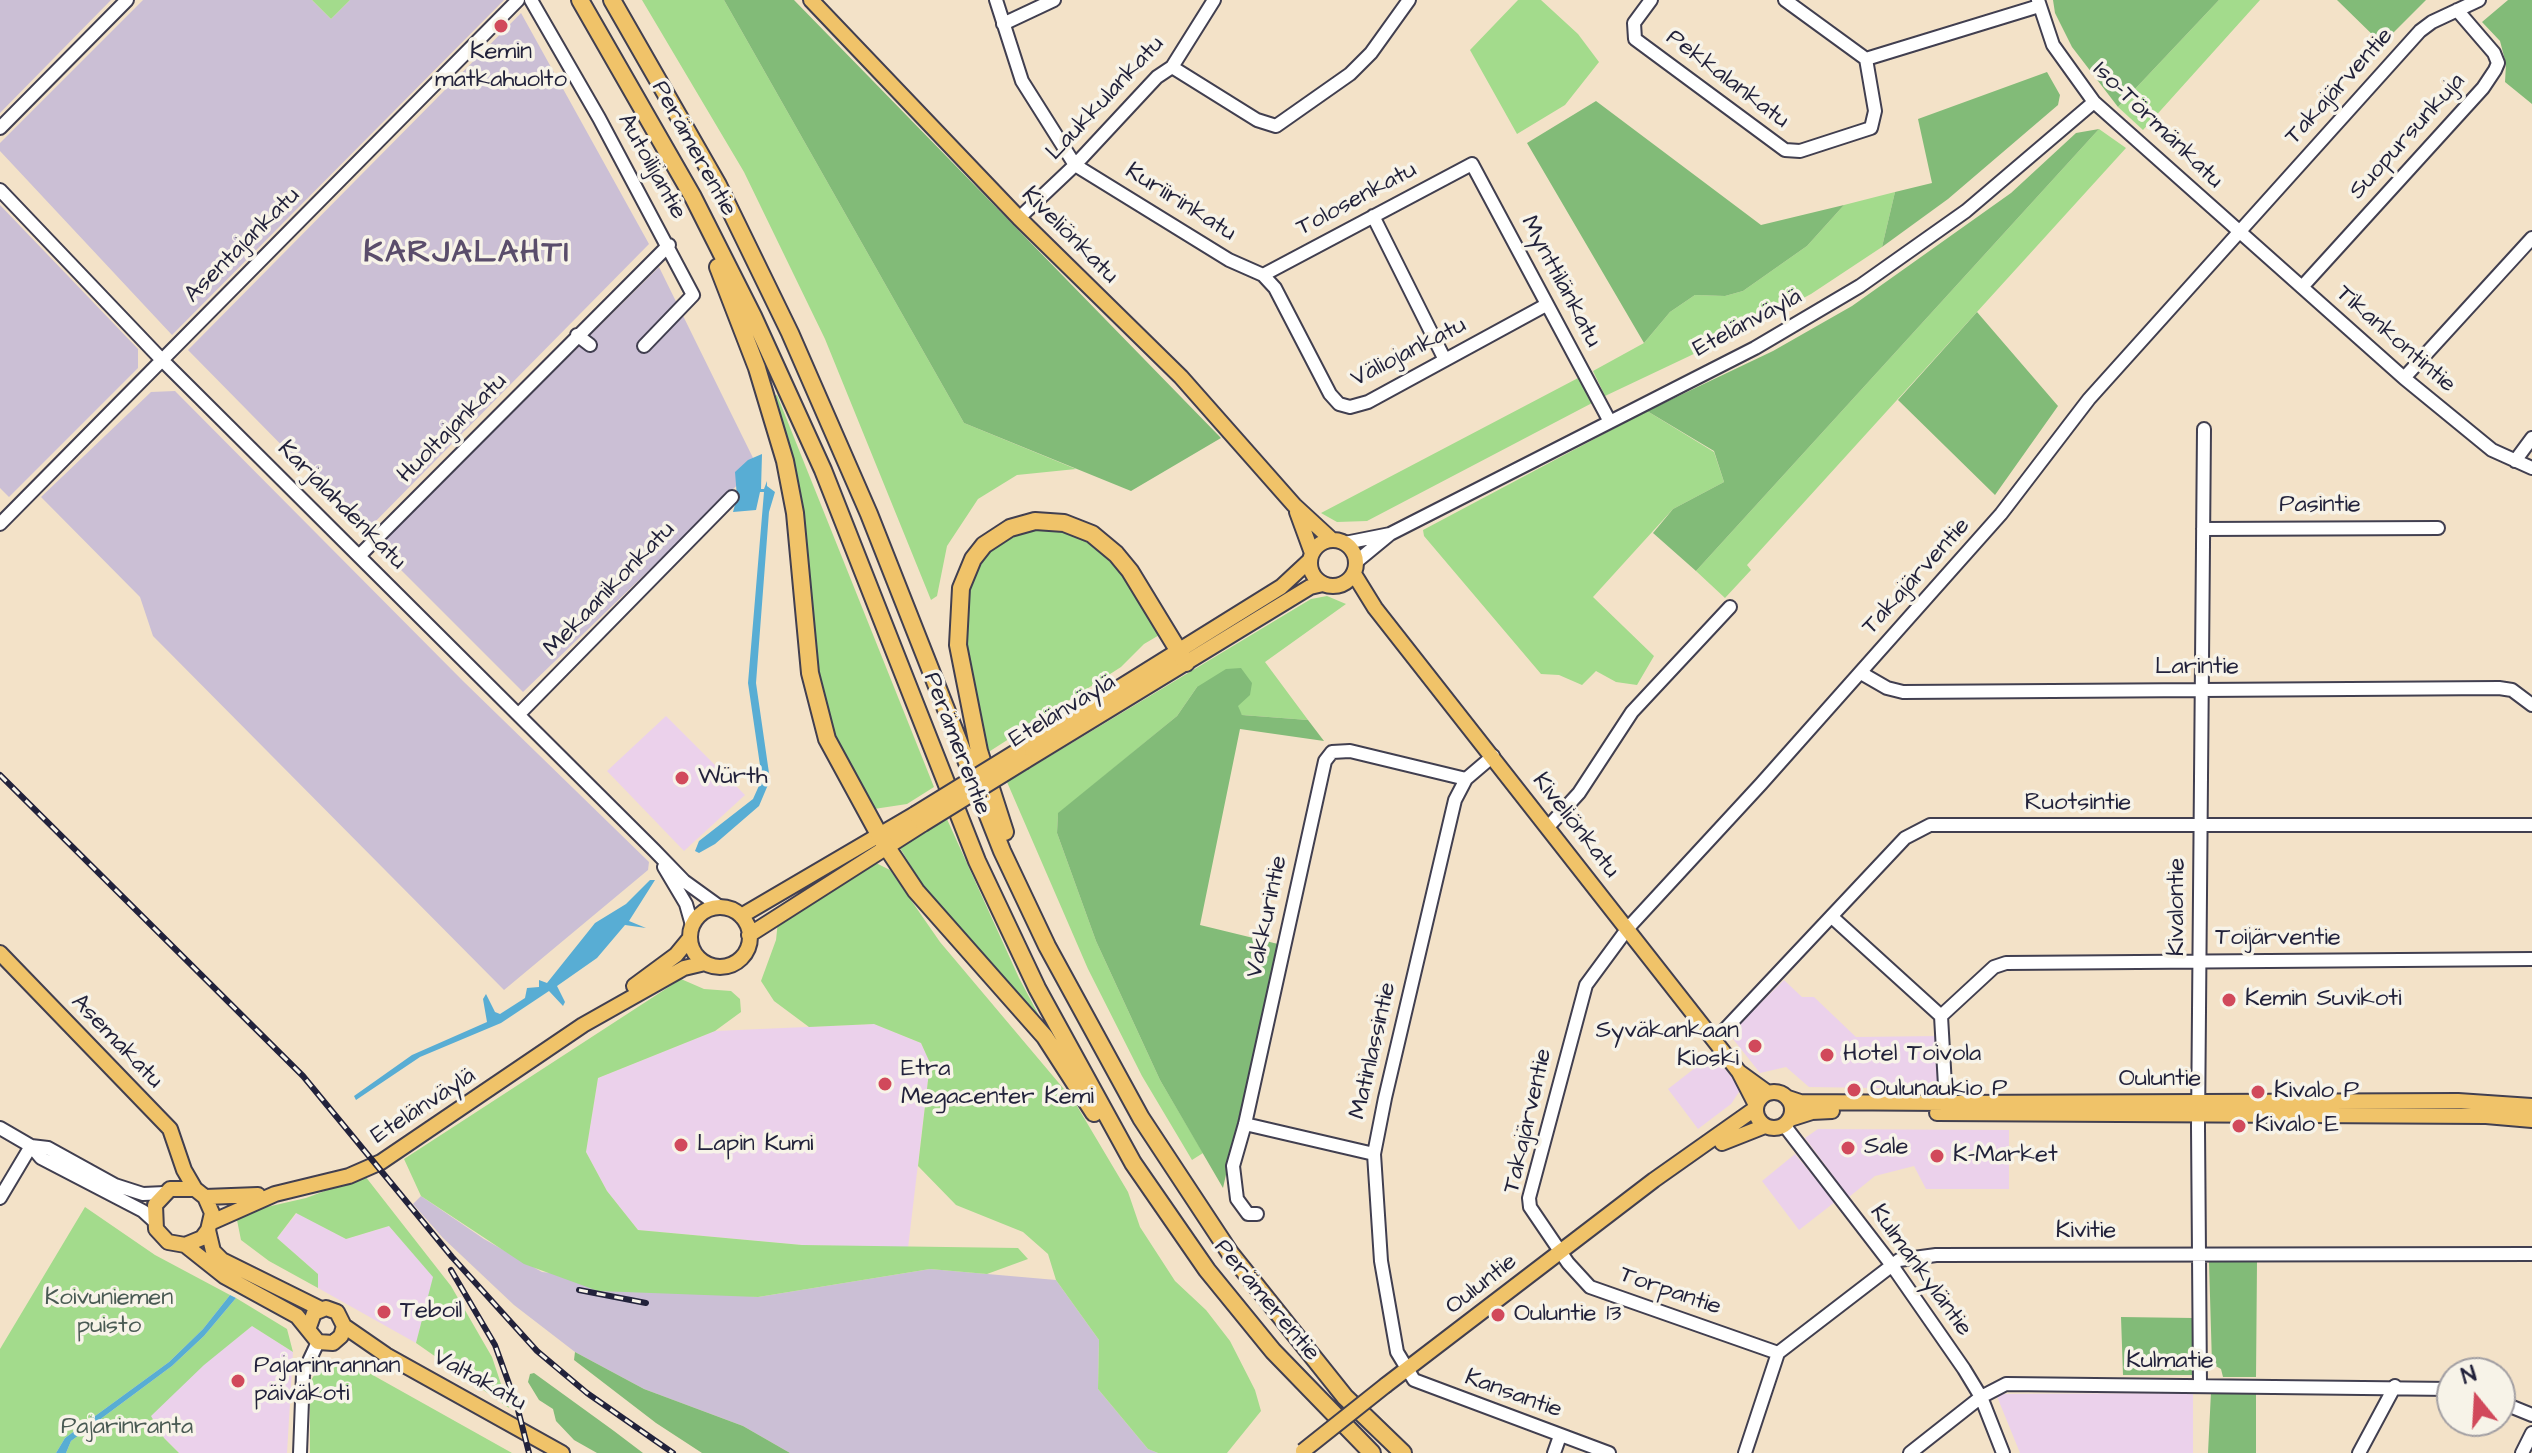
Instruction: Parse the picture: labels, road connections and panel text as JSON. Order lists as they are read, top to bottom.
{
  "streets": {
    "highway": ["Perämerentie"],
    "main road": [
      "Kiveliönkatu",
      "Etelänväylä",
      "Asemakatu",
      "Ouluntie",
      "Valtakatu"
    ],
    "street": [
      "Pekkalankatu",
      "Takajärventie",
      "Laukkulankatu",
      "Iso-Törmänkatu",
      "Suopursunkuja",
      "Autoilijantie",
      "Tolosenkatu",
      "Kuriirinkatu",
      "Asentajankatu",
      "Mynttilänkatu",
      "Tikankontintie",
      "Väliojankatu",
      "Huoltajankatu",
      "Karjalahdenkatu",
      "Pasintie",
      "Mekaanikonkatu",
      "Larintie",
      "Ruotsintie",
      "Kivalontie",
      "Vakkurintie",
      "Toijärventie",
      "Matinlassintie",
      "Kivitie",
      "Kulmankyläntie",
      "Torpantie",
      "Kulmatie",
      "Kansantie"
    ]
  },
  "crossings": [
    ["Takajärventie", "Iso-Törmänkatu"],
    ["Takajärventie", "Suopursunkuja"],
    ["Takajärventie", "Kiveliönkatu"],
    ["Takajärventie", "Tikankontintie"],
    ["Takajärventie", "Larintie"],
    ["Takajärventie", "Ouluntie"],
    ["Takajärventie", "Torpantie"],
    ["Laukkulankatu", "Kuriirinkatu"],
    ["Laukkulankatu", "Kiveliönkatu"],
    ["Iso-Törmänkatu", "Etelänväylä"],
    ["Iso-Törmänkatu", "Tikankontintie"],
    ["Suopursunkuja", "Tikankontintie"],
    ["Autoilijantie", "Huoltajankatu"],
    ["Tolosenkatu", "Kuriirinkatu"],
    ["Tolosenkatu", "Mynttilänkatu"],
    ["Tolosenkatu", "Väliojankatu"],
    ["Kuriirinkatu", "Väliojankatu"],
    ["Kiveliönkatu", "Etelänväylä"],
    ["Kiveliönkatu", "Ruotsintie"],
    ["Kiveliönkatu", "Matinlassintie"],
    ["Kiveliönkatu", "Ouluntie"],
    ["Kiveliönkatu", "Kulmankyläntie"],
    ["Asentajankatu", "Karjalahdenkatu"],
    ["Mynttilänkatu", "Etelänväylä"],
    ["Mynttilänkatu", "Väliojankatu"],
    ["Etelänväylä", "Karjalahdenkatu"],
    ["Etelänväylä", "Asemakatu"],
    ["Huoltajankatu", "Karjalahdenkatu"],
    ["Karjalahdenkatu", "Mekaanikonkatu"],
    ["Pasintie", "Kivalontie"],
    ["Larintie", "Kivalontie"],
    ["Ruotsintie", "Kivalontie"],
    ["Kivalontie", "Toijärventie"],
    ["Kivalontie", "Ouluntie"],
    ["Kivalontie", "Kivitie"],
    ["Kivalontie", "Kulmatie"],
    ["Vakkurintie", "Matinlassintie"],
    ["Matinlassintie", "Ouluntie"],
    ["Matinlassintie", "Kansantie"],
    ["Ouluntie", "Kulmankyläntie"],
    ["Ouluntie", "Torpantie"],
    ["Ouluntie", "Kansantie"],
    ["Kivitie", "Kulmankyläntie"],
    ["Kivitie", "Torpantie"],
    ["Kulmankyläntie", "Kulmatie"]
  ],
  "districts": ["KARJALAHTI"],
  "parks": ["Koivuniemen puisto", "Pajarinranta"],
  "places": [
    "Kemin matkahuolto",
    "Würth",
    "Kemin Suvikoti",
    "Syväkankaan Kioski",
    "Hotel Toivola",
    "Etra Megacenter Kemi",
    "Oulunaukio P",
    "Kivalo P",
    "Kivalo E",
    "Lapin Kumi",
    "Sale",
    "K-Market",
    "Teboil",
    "Ouluntie 13",
    "Pajarinrannan päiväkoti"
  ],
  "north": "top"
}
